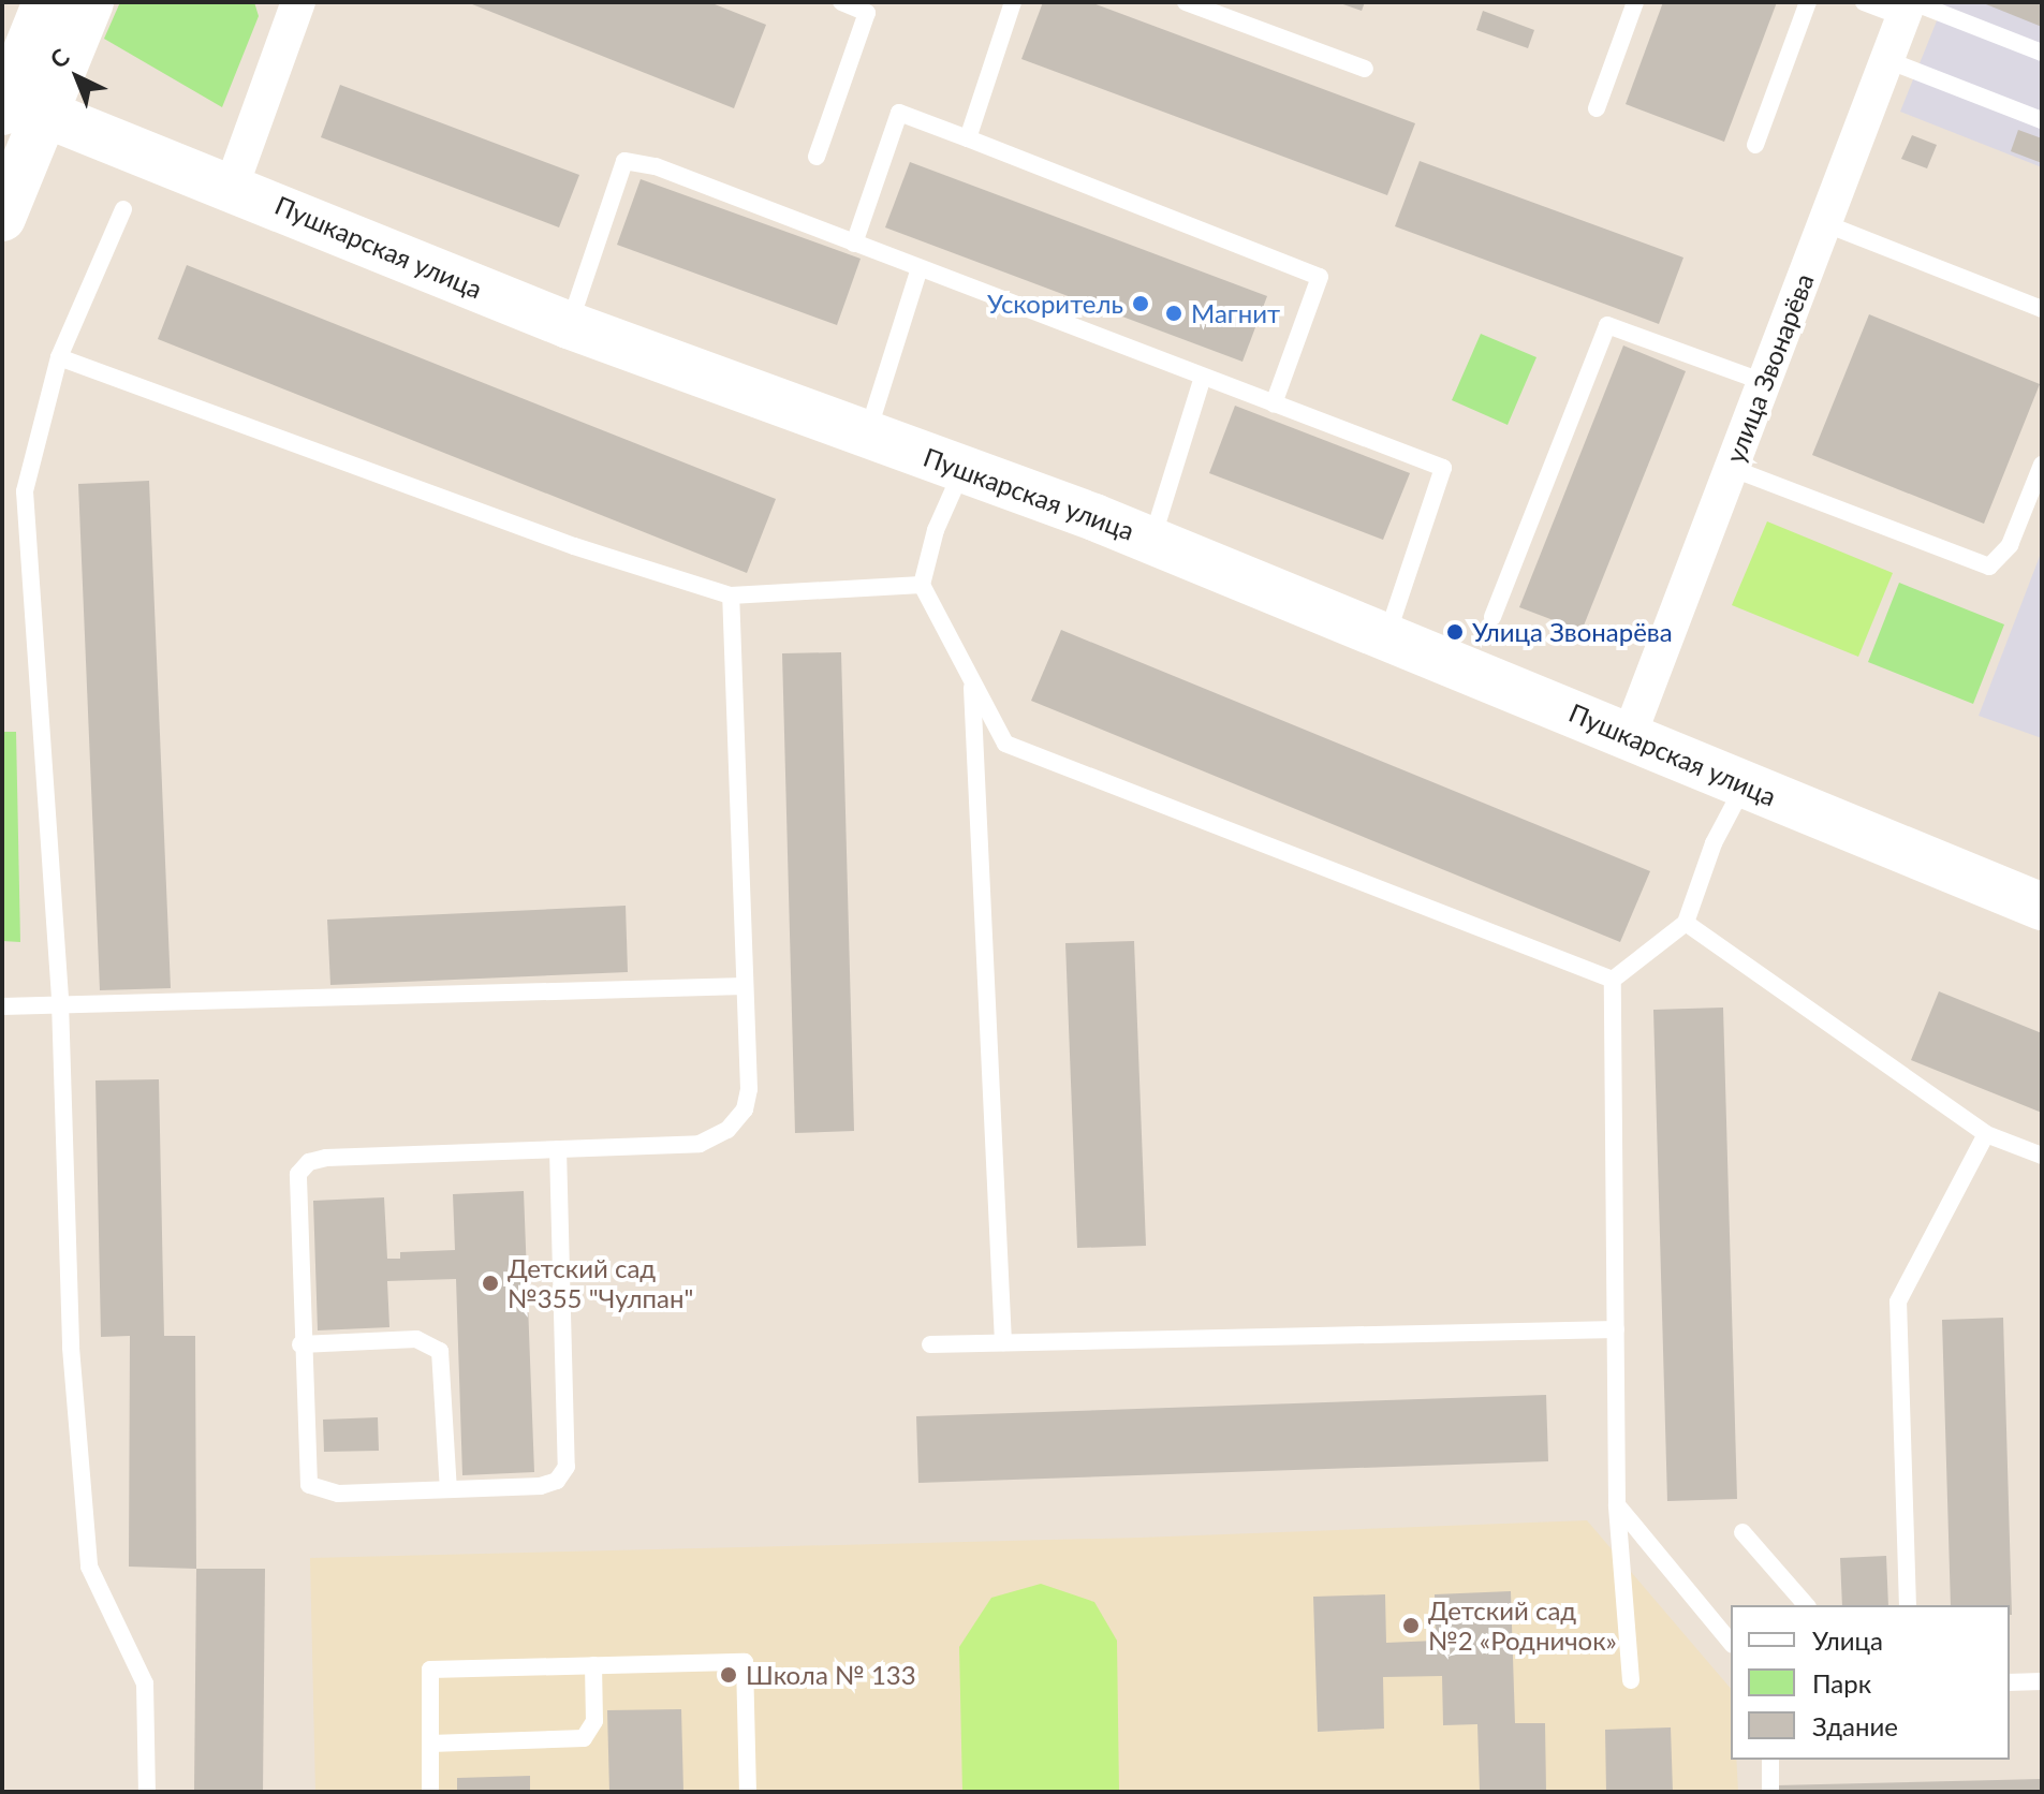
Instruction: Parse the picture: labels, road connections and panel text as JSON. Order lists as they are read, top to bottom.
{
  "streets": {
    "main road": ["Пушкарская улица"],
    "street": ["улица Звонарёва"]
  },
  "crossings": [
    ["Пушкарская улица", "улица Звонарёва"]
  ],
  "places": [
    "Ускоритель",
    "Магнит",
    "Улица Звонарёва",
    "Детский сад №355 \"Чулпан\"",
    "Детский сад №2 «Родничок»",
    "Школа № 133"
  ],
  "legend": ["Улица", "Парк", "Здание"],
  "north": "top left"
}
